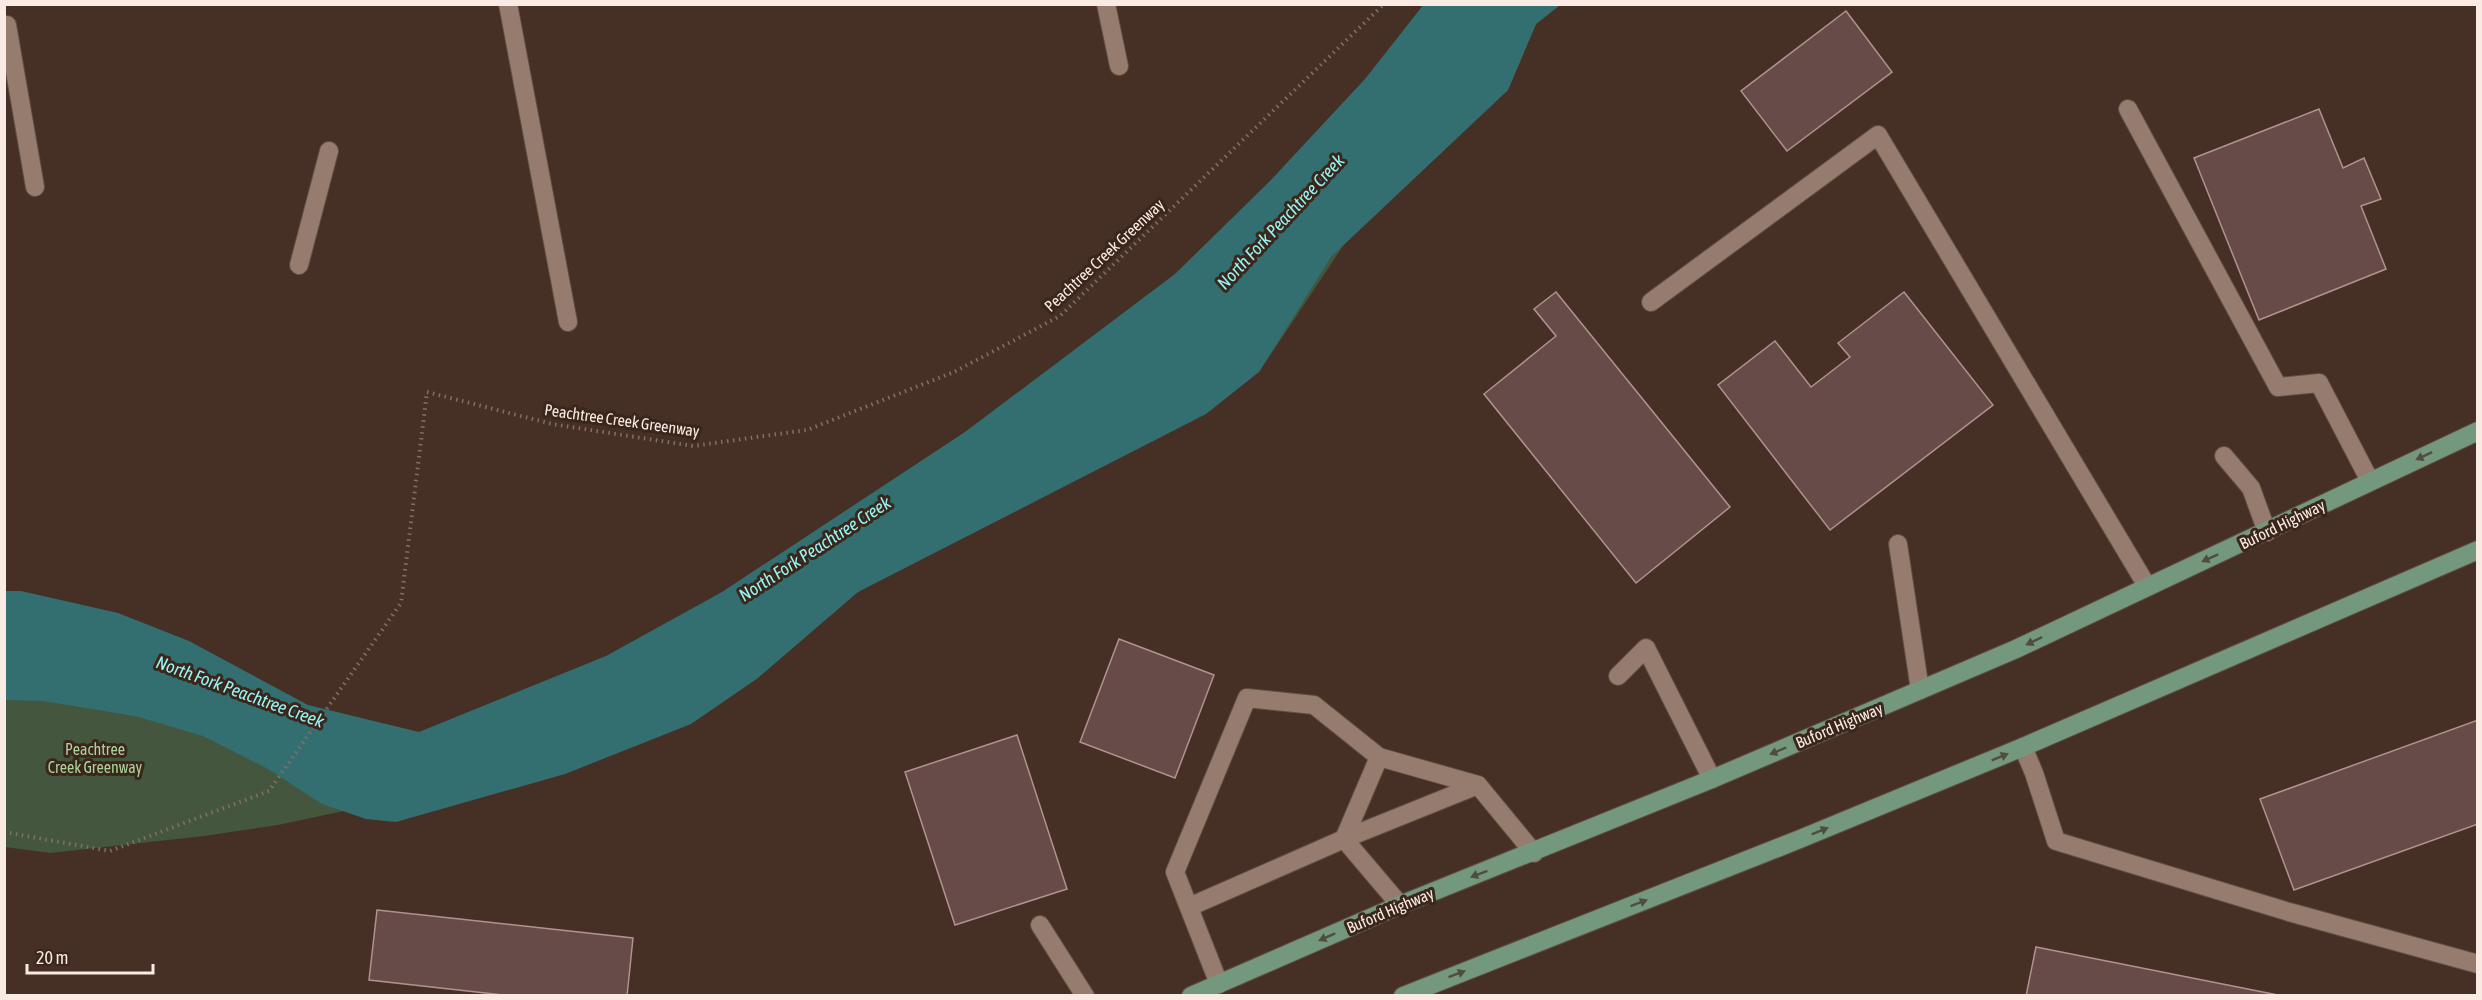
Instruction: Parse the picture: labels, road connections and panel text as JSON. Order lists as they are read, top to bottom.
{
  "streets": {
    "main road": ["Buford Highway"],
    "path": ["Peachtree Creek Greenway"]
  },
  "water": ["North Fork Peachtree Creek"],
  "parks": ["Peachtree Creek Greenway"],
  "scale_bar": "20 m"
}
